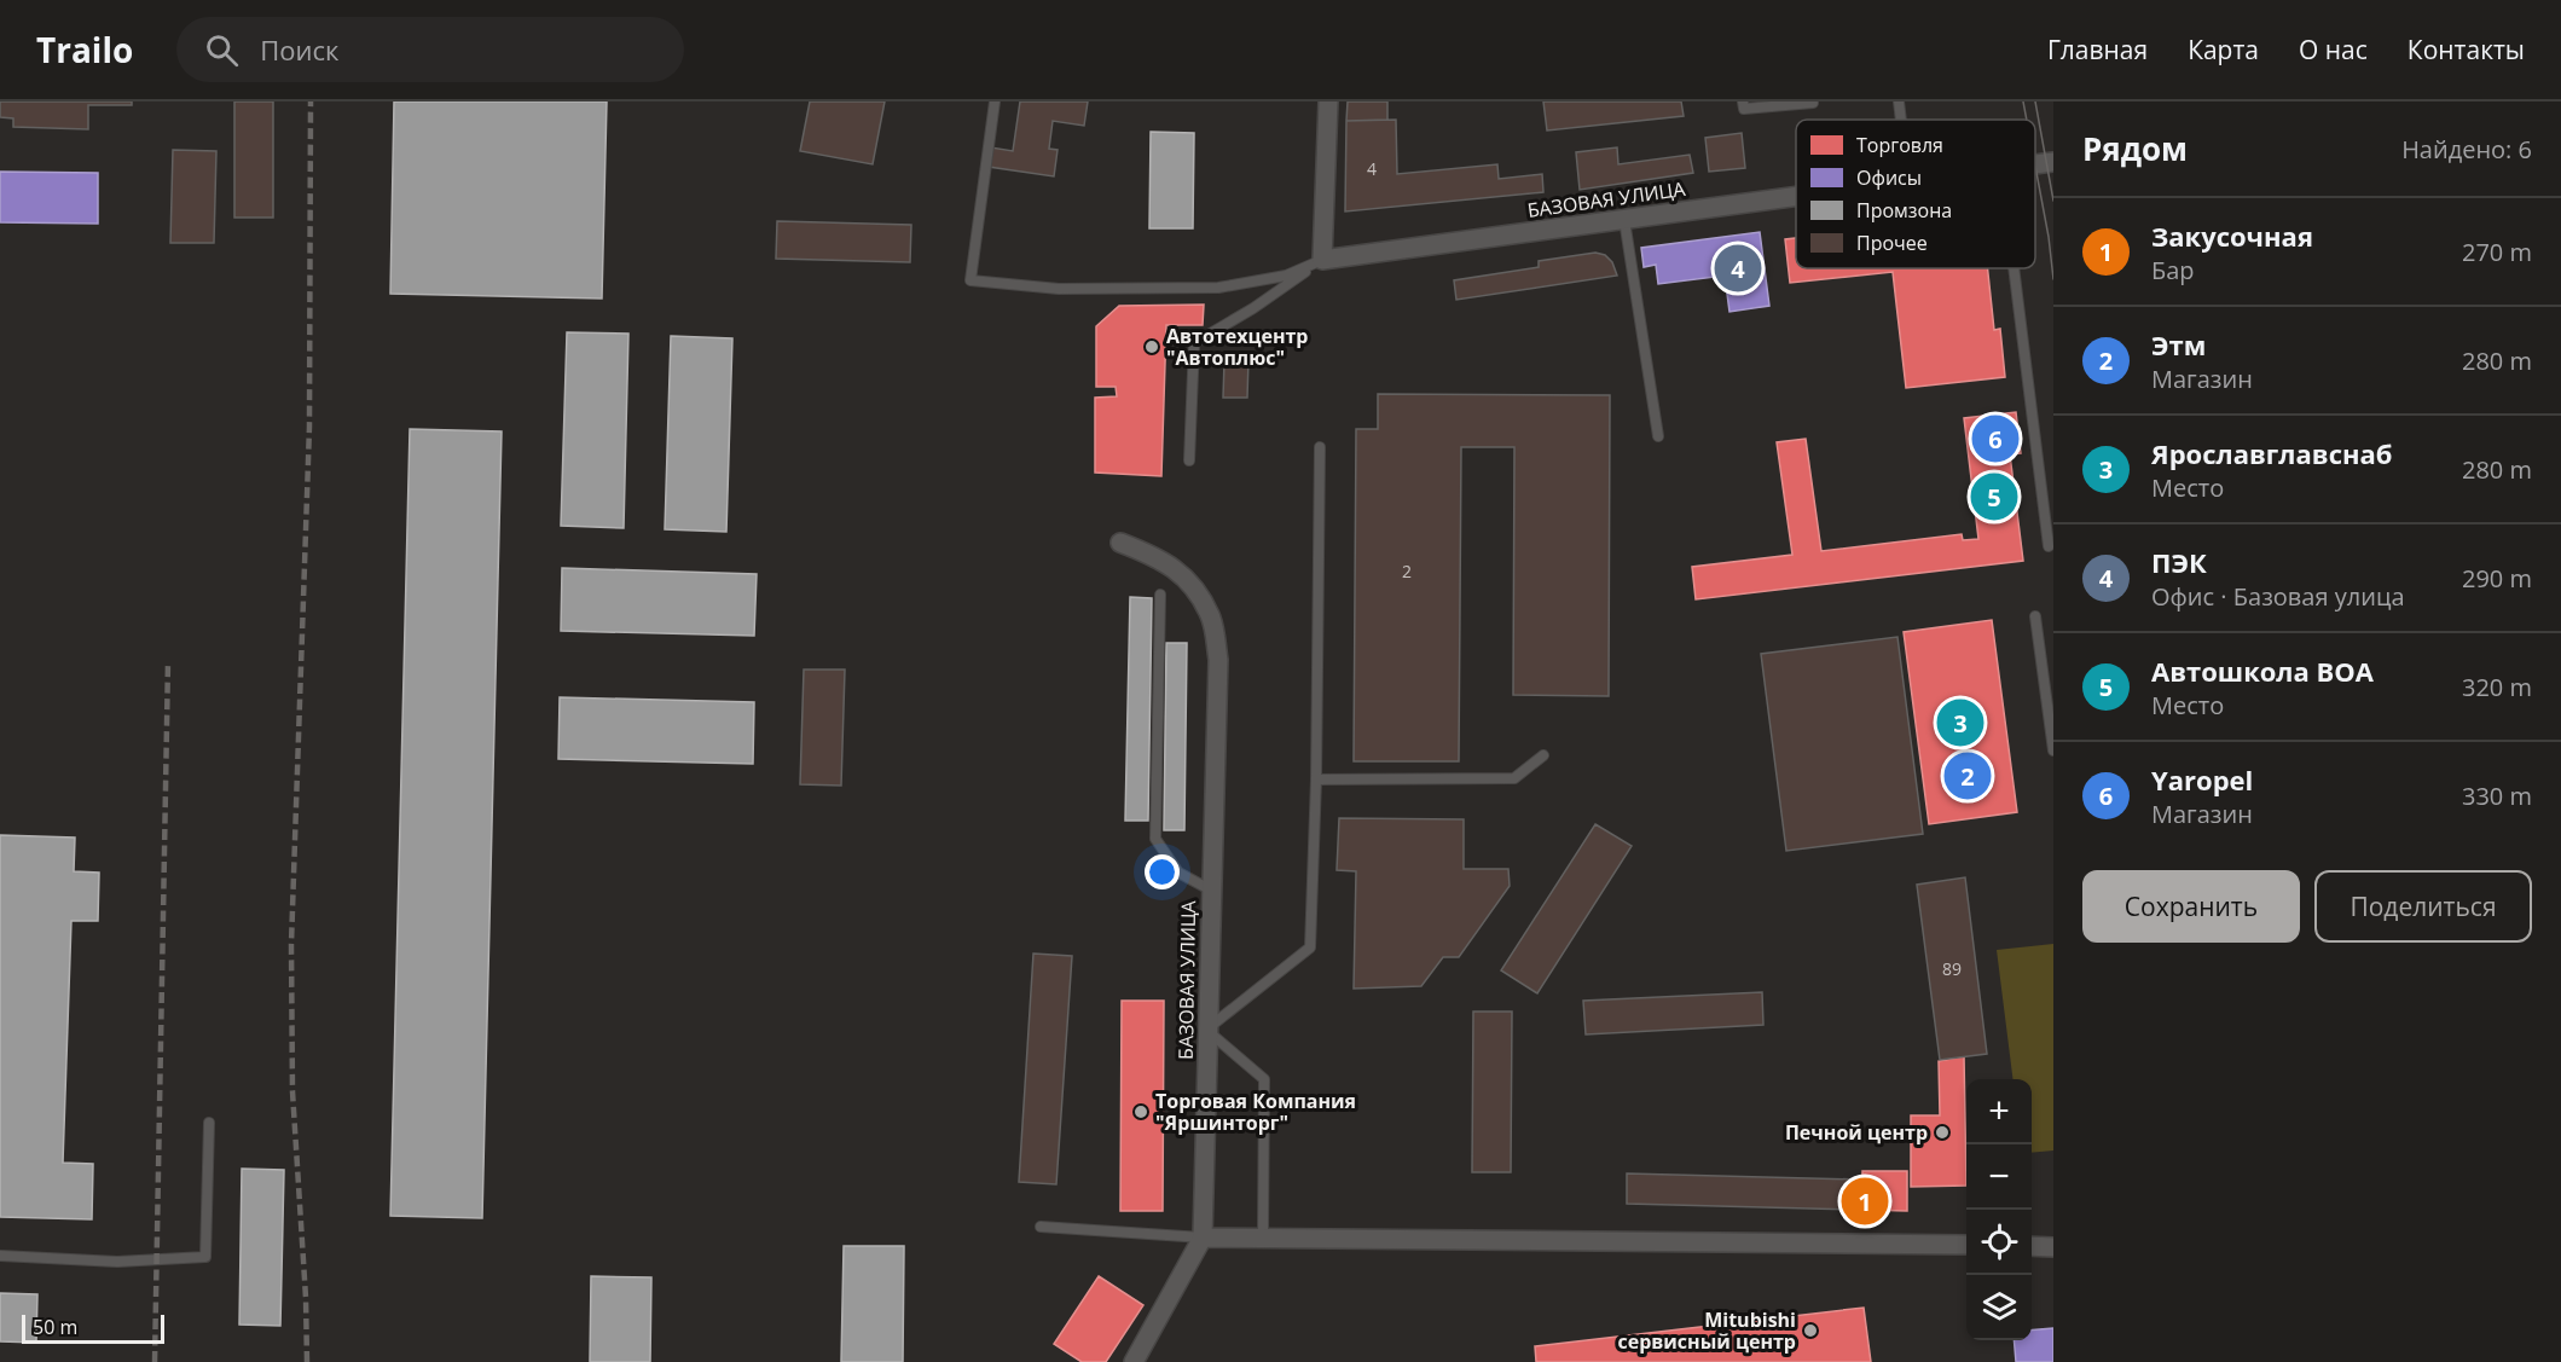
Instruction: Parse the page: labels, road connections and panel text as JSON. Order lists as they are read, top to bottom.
{
  "streets": {
    "street": ["БАЗОВАЯ УЛИЦА"]
  },
  "places": [
    "Автотехцентр \"Автоплюс\"",
    "Торговая Компания \"Яршинторг\"",
    "Печной центр",
    "Mitubishi сервисный центр"
  ],
  "house_numbers": ["4", "2", "89"],
  "legend": [
    "Торговля",
    "Офисы",
    "Промзона",
    "Прочее"
  ],
  "scale_bar": "50 m",
  "page": {
    "header": "Trailo",
    "search": "Поиск",
    "nav": [
      "Главная",
      "Карта",
      "О нас",
      "Контакты"
    ],
    "heading": ["Рядом", "Найдено: 6"],
    "list": [
      {
        "mark": "1",
        "name": "Закусочная",
        "note": "Бар",
        "value": "270 m"
      },
      {
        "mark": "2",
        "name": "Этм",
        "note": "Магазин",
        "value": "280 m"
      },
      {
        "mark": "3",
        "name": "Ярославглавснаб",
        "note": "Место",
        "value": "280 m"
      },
      {
        "mark": "4",
        "name": "ПЭК",
        "note": "Офис · Базовая улица",
        "value": "290 m"
      },
      {
        "mark": "5",
        "name": "Автошкола ВОА",
        "note": "Место",
        "value": "320 m"
      },
      {
        "mark": "6",
        "name": "Yaropel",
        "note": "Магазин",
        "value": "330 m"
      }
    ],
    "pins": [
      "4",
      "6",
      "5",
      "3",
      "2",
      "1"
    ],
    "buttons": ["Сохранить", "Поделиться"],
    "map_buttons": ["+", "−"],
    "scale": "50 m"
  }
}
